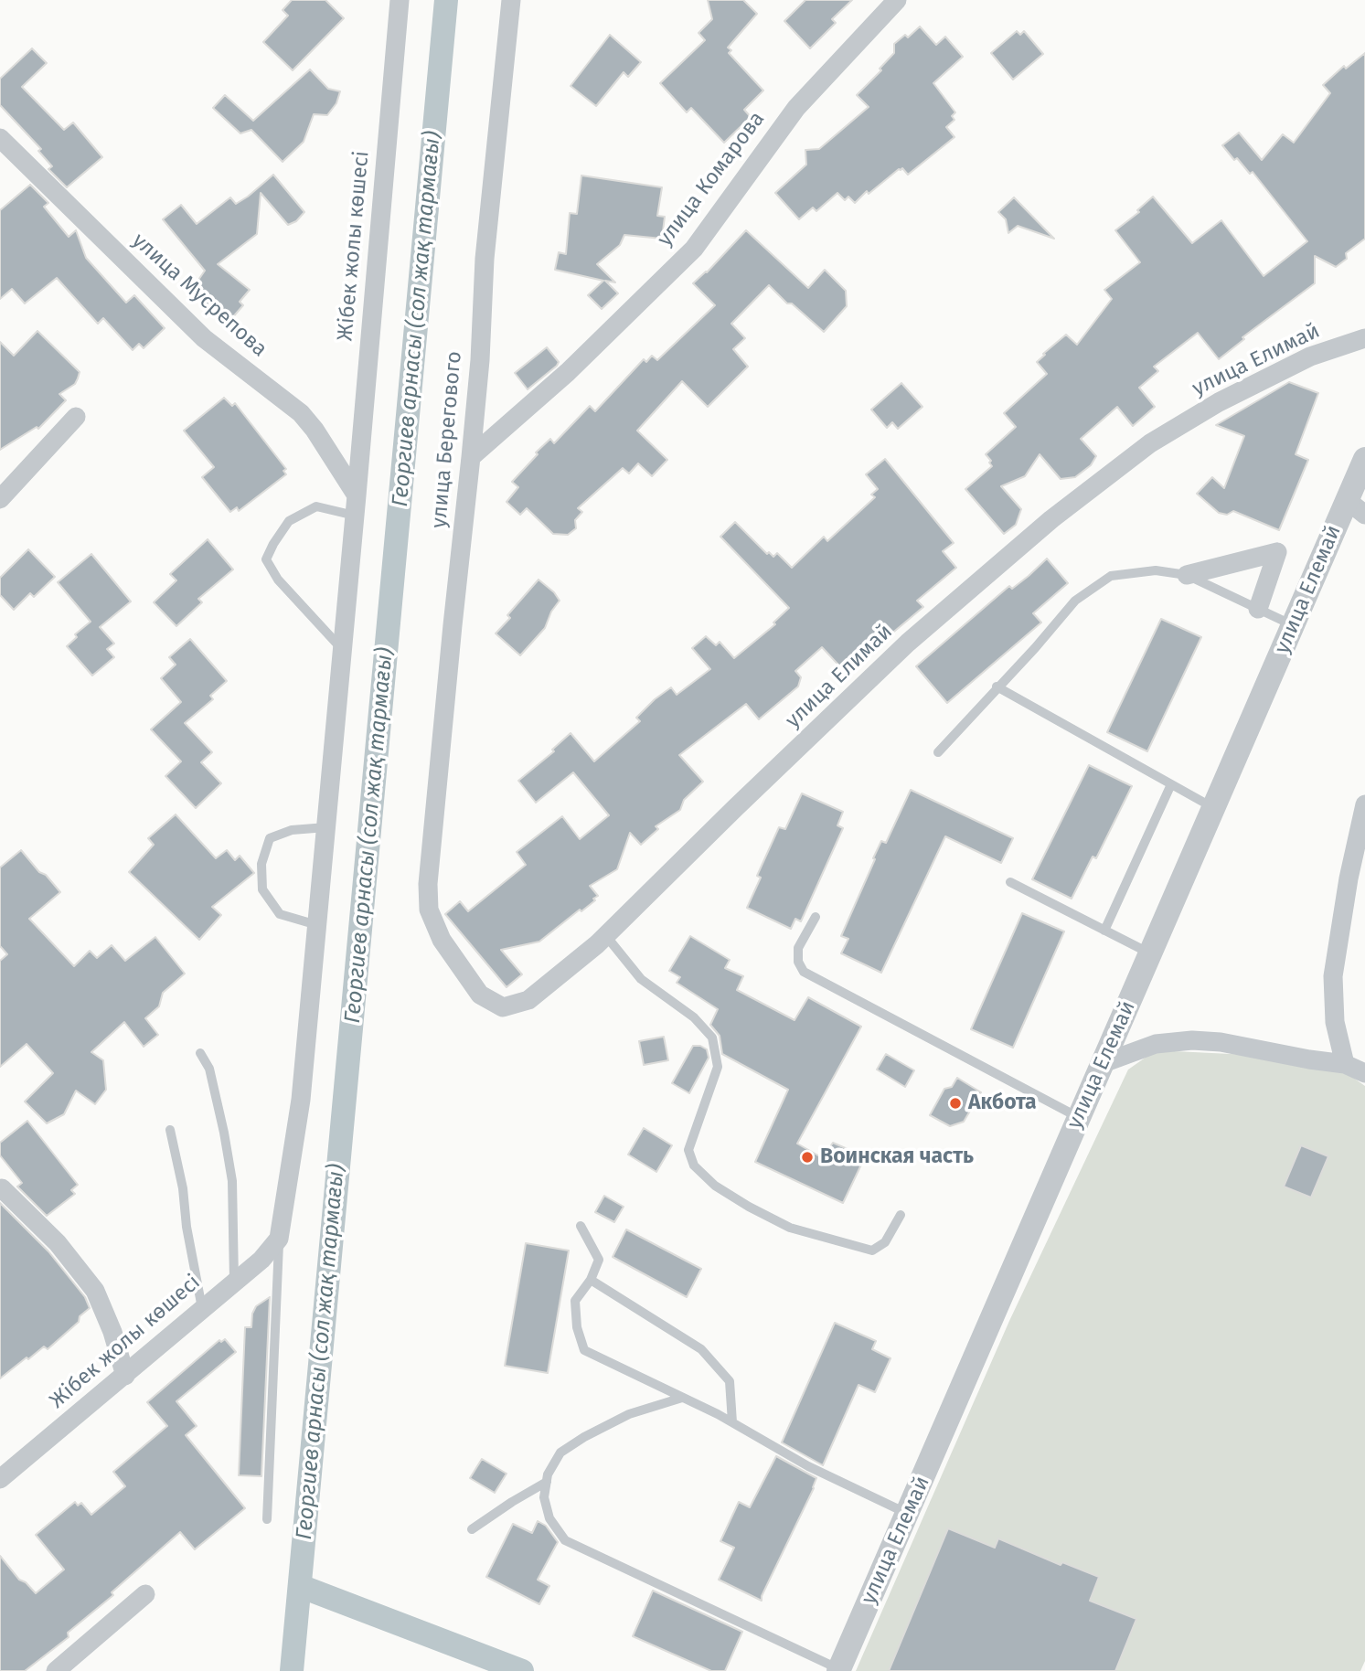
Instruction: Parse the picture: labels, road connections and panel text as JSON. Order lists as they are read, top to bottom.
{
  "streets": {
    "street": [
      "улица Комарова",
      "Жібек жолы көшесі",
      "улица Мусрепова",
      "улица Елимай",
      "улица Берегового",
      "улица Елемай"
    ]
  },
  "crossings": [
    ["улица Комарова", "улица Берегового"],
    ["Жібек жолы көшесі", "улица Мусрепова"],
    ["улица Елимай", "улица Берегового"]
  ],
  "water": ["Георгиев арнасы (сол жақ тармағы)"],
  "places": ["Акбота", "Воинская часть"]
}
